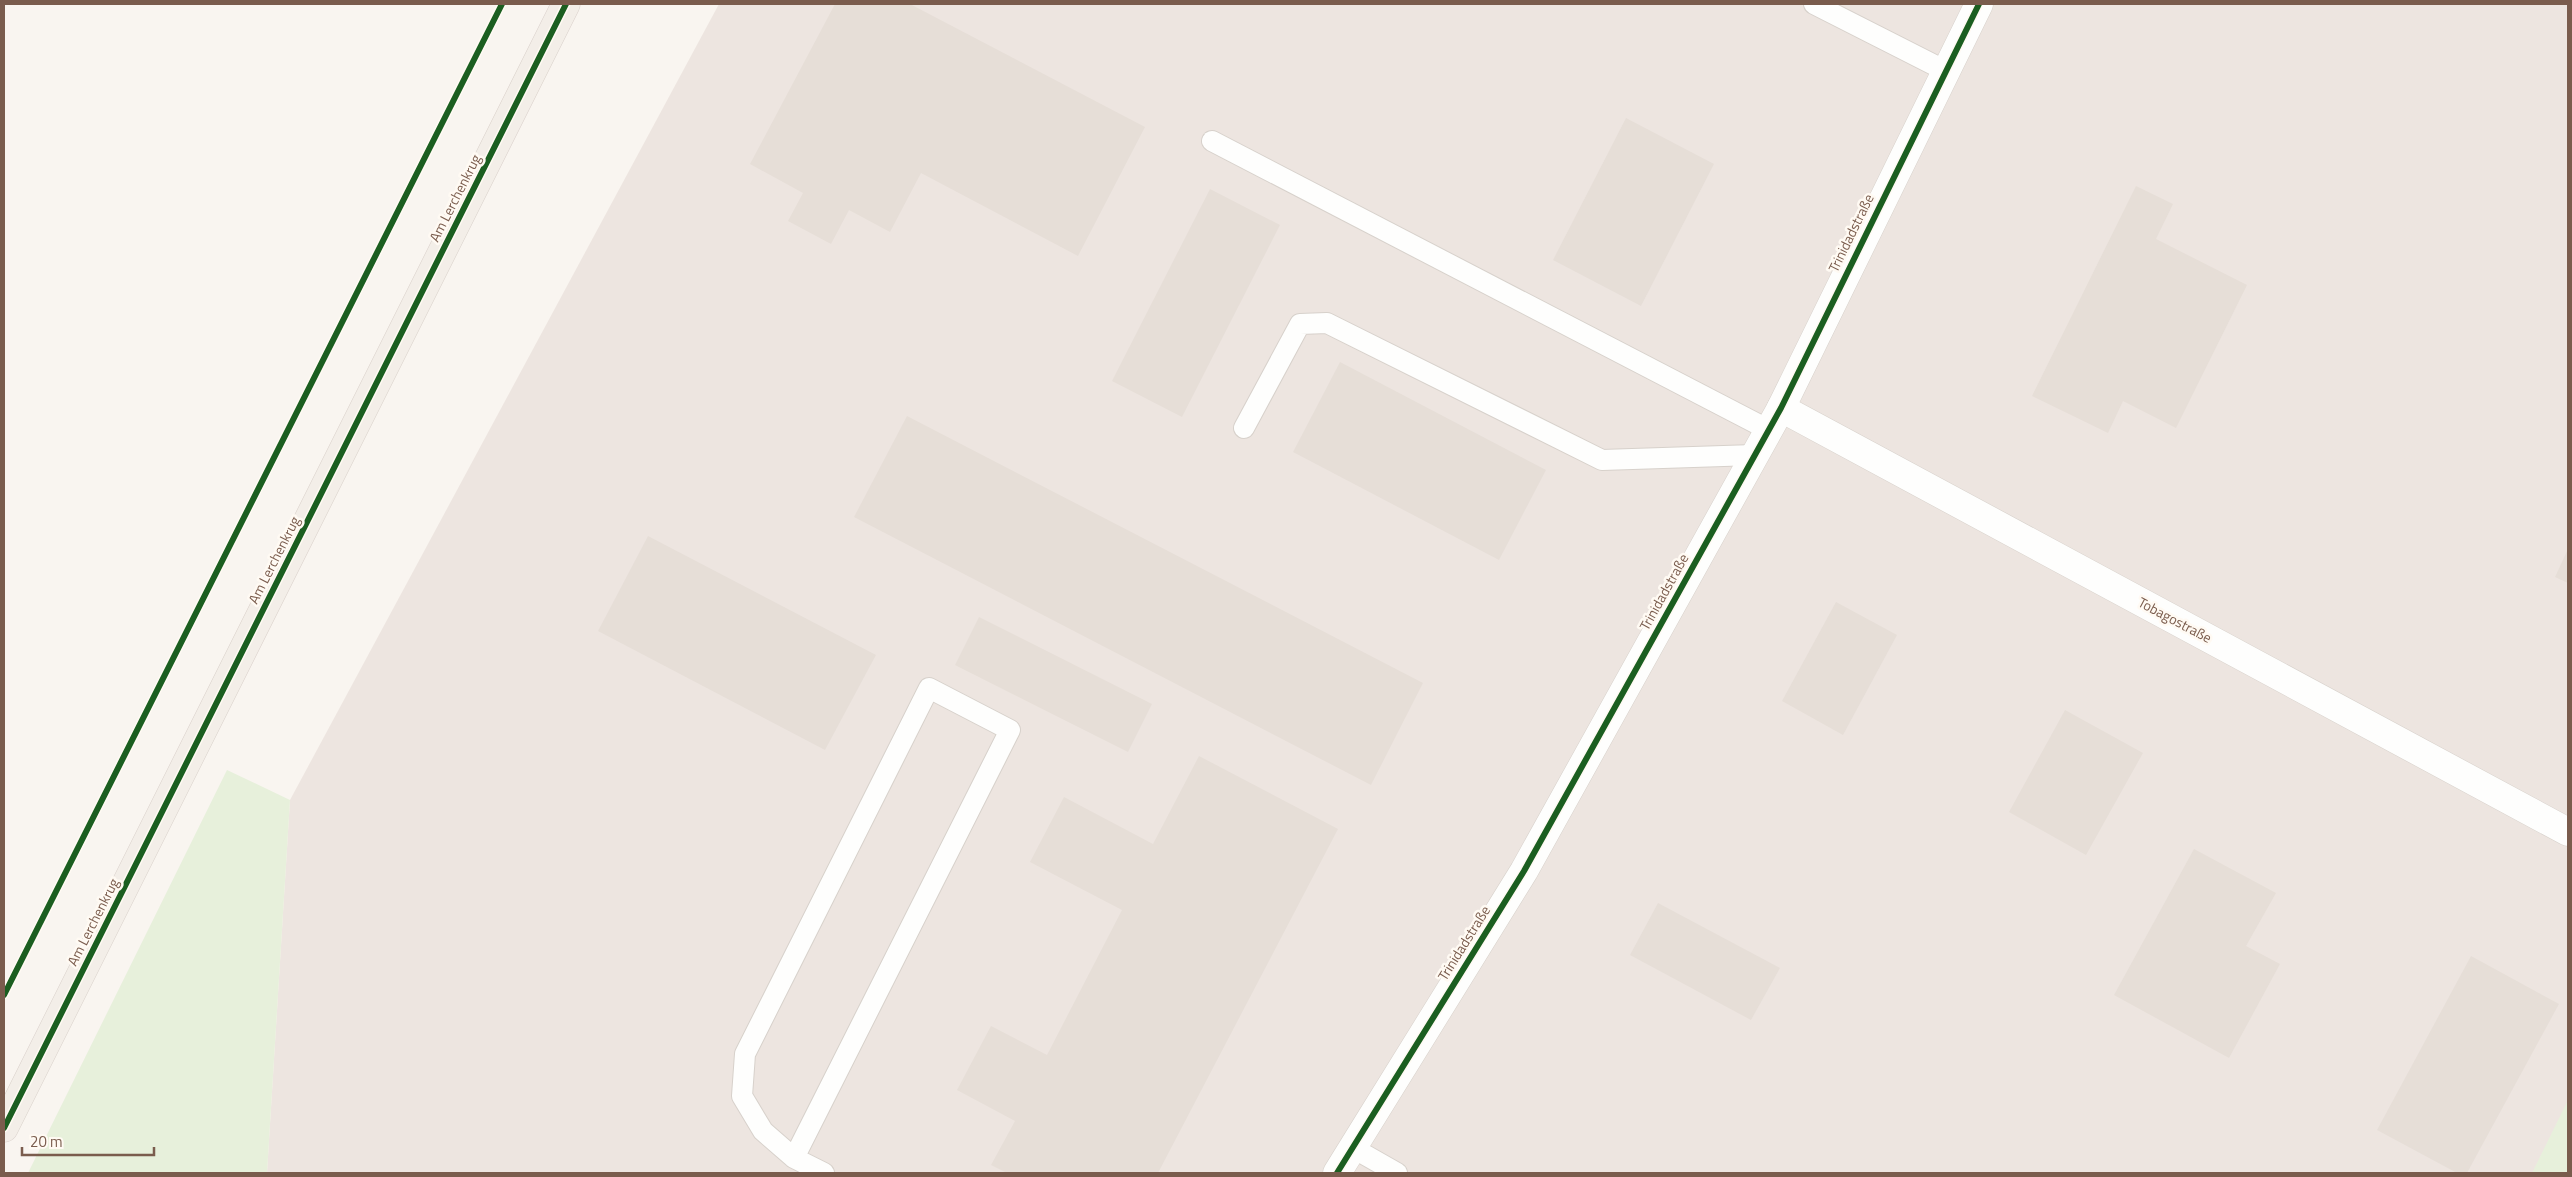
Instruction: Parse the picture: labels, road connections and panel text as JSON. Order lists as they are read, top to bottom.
{
  "streets": {
    "main road": ["Am Lerchenkrug"],
    "street": ["Trinidadstraße", "Tobagostraße"]
  },
  "crossings": [
    ["Trinidadstraße", "Tobagostraße"]
  ],
  "scale_bar": "20 m"
}
